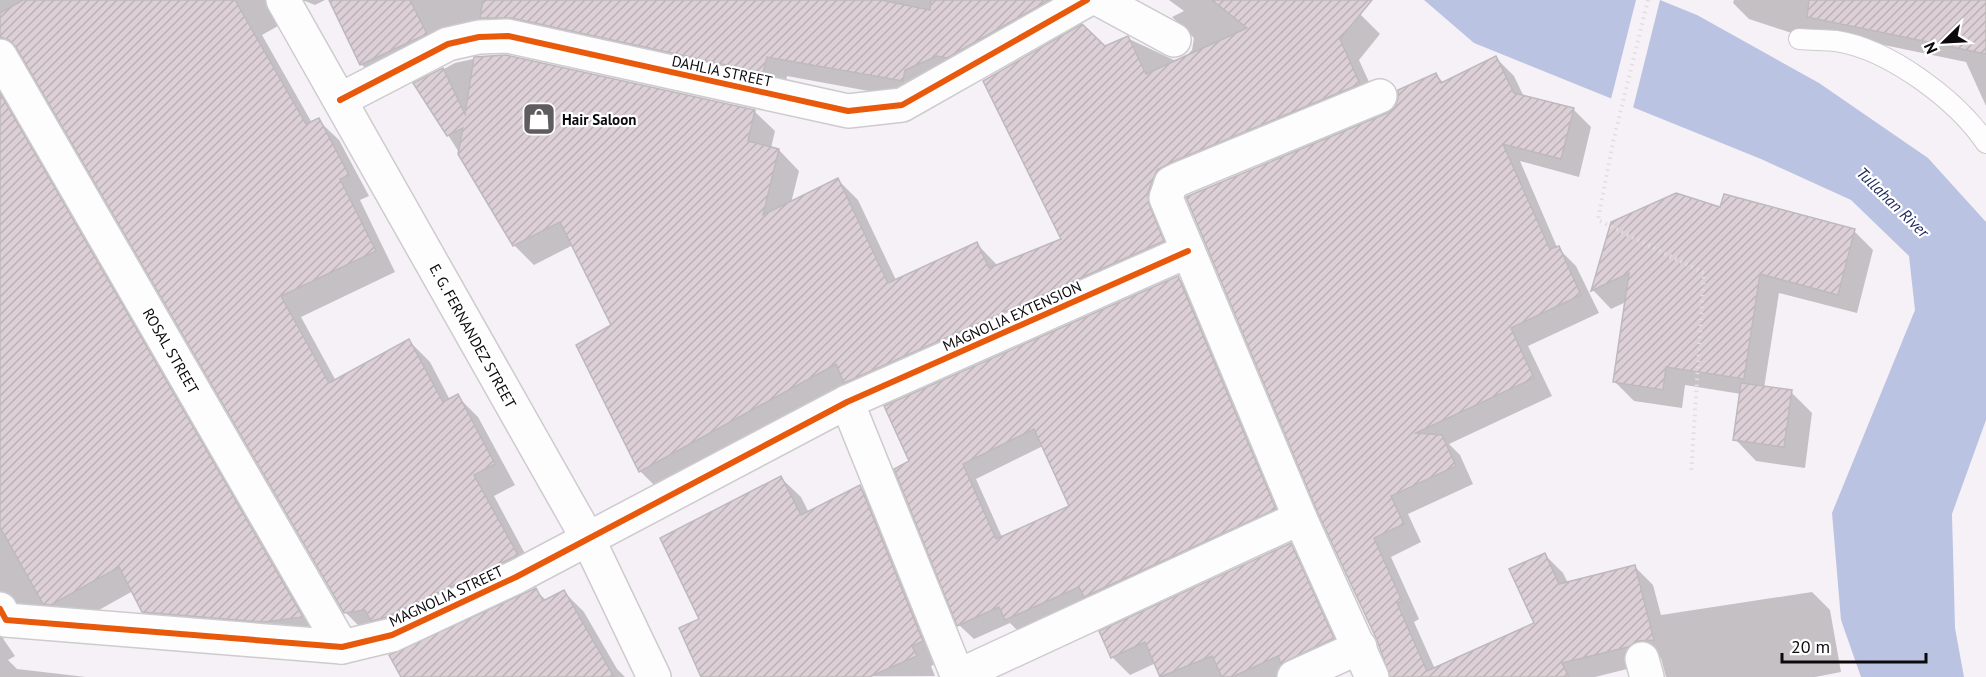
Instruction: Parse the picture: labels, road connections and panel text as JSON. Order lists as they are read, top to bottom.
{
  "streets": {
    "street": [
      "DAHLIA STREET",
      "MAGNOLIA EXTENSION",
      "E. G. FERNANDEZ STREET",
      "ROSAL STREET",
      "MAGNOLIA STREET"
    ]
  },
  "crossings": [
    ["DAHLIA STREET", "E. G. FERNANDEZ STREET"],
    ["MAGNOLIA EXTENSION", "MAGNOLIA STREET"],
    ["E. G. FERNANDEZ STREET", "MAGNOLIA STREET"],
    ["ROSAL STREET", "MAGNOLIA STREET"]
  ],
  "water": ["Tullahan River"],
  "places": {
    "shop": ["Hair Saloon"]
  },
  "scale_bar": "20 m",
  "north": "bottom left"
}
